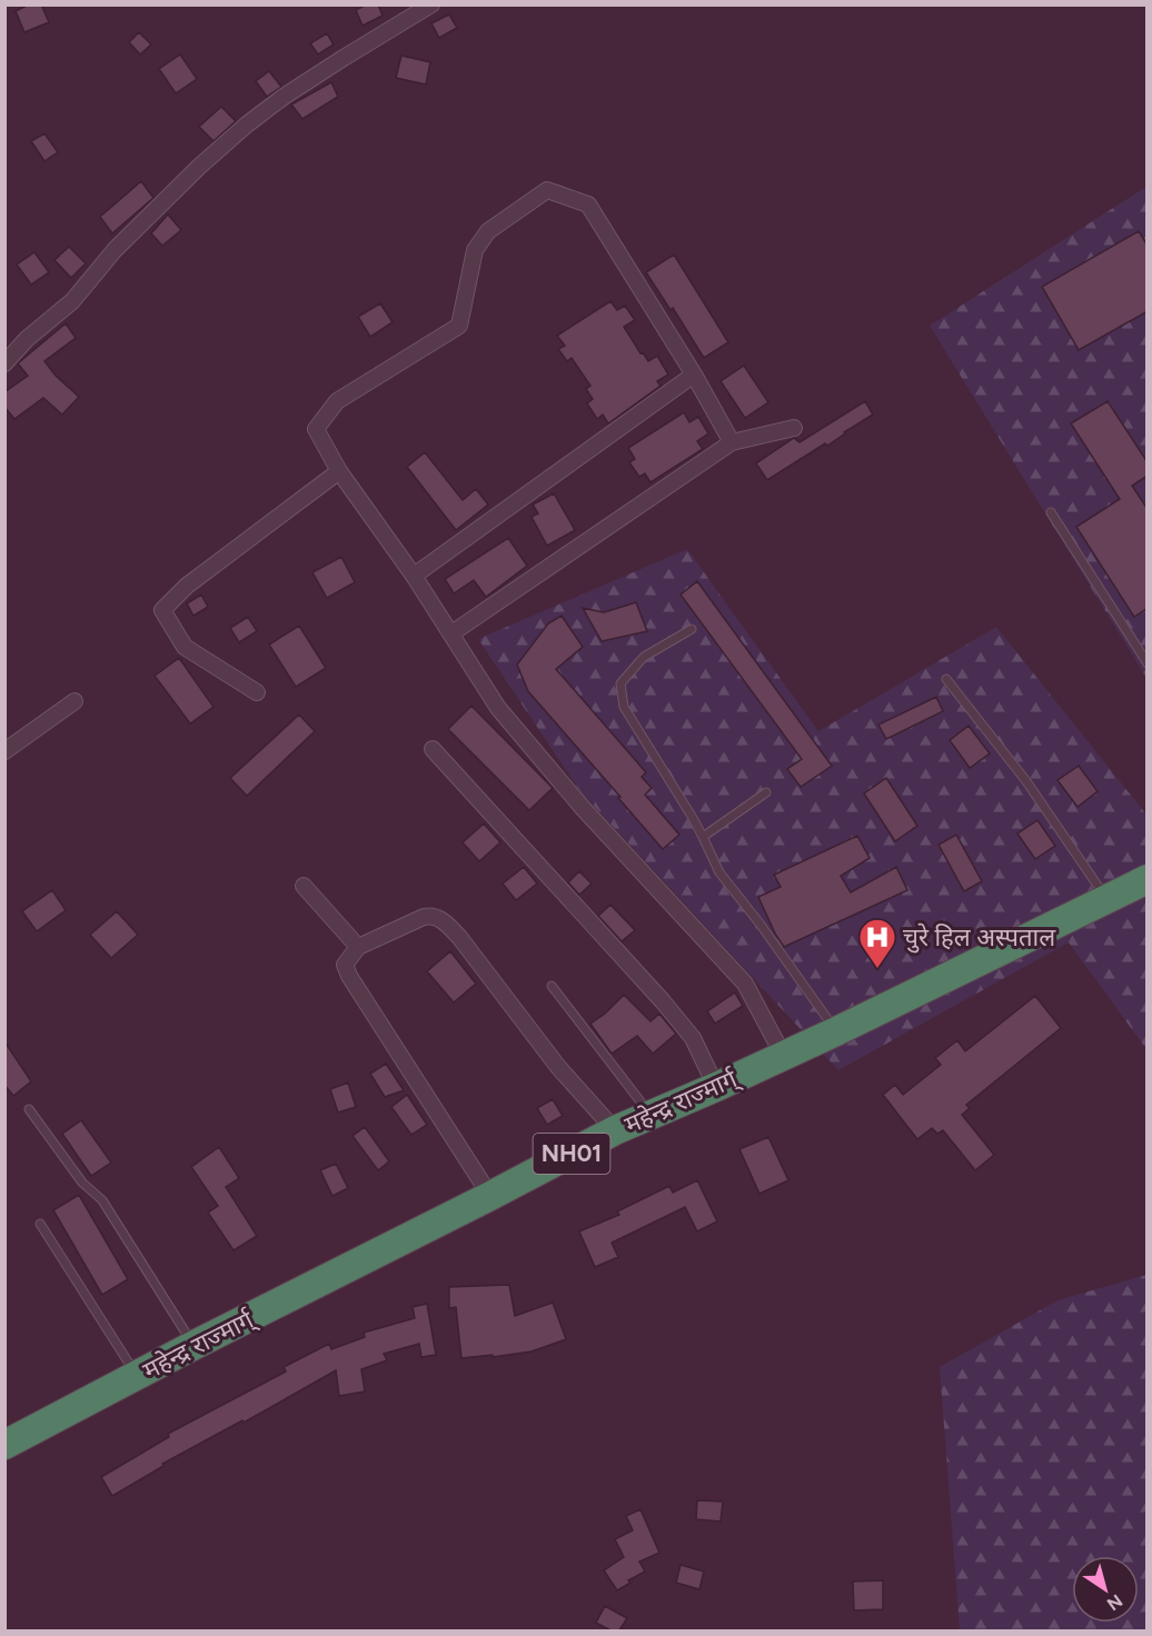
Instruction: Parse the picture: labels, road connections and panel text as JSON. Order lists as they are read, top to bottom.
{
  "streets": {
    "highway": ["महेन्द्र राज्मार्ग्", "NH01"]
  },
  "places": {
    "hospital": ["चुरे हिल अस्पताल"]
  },
  "north": "bottom right"
}
